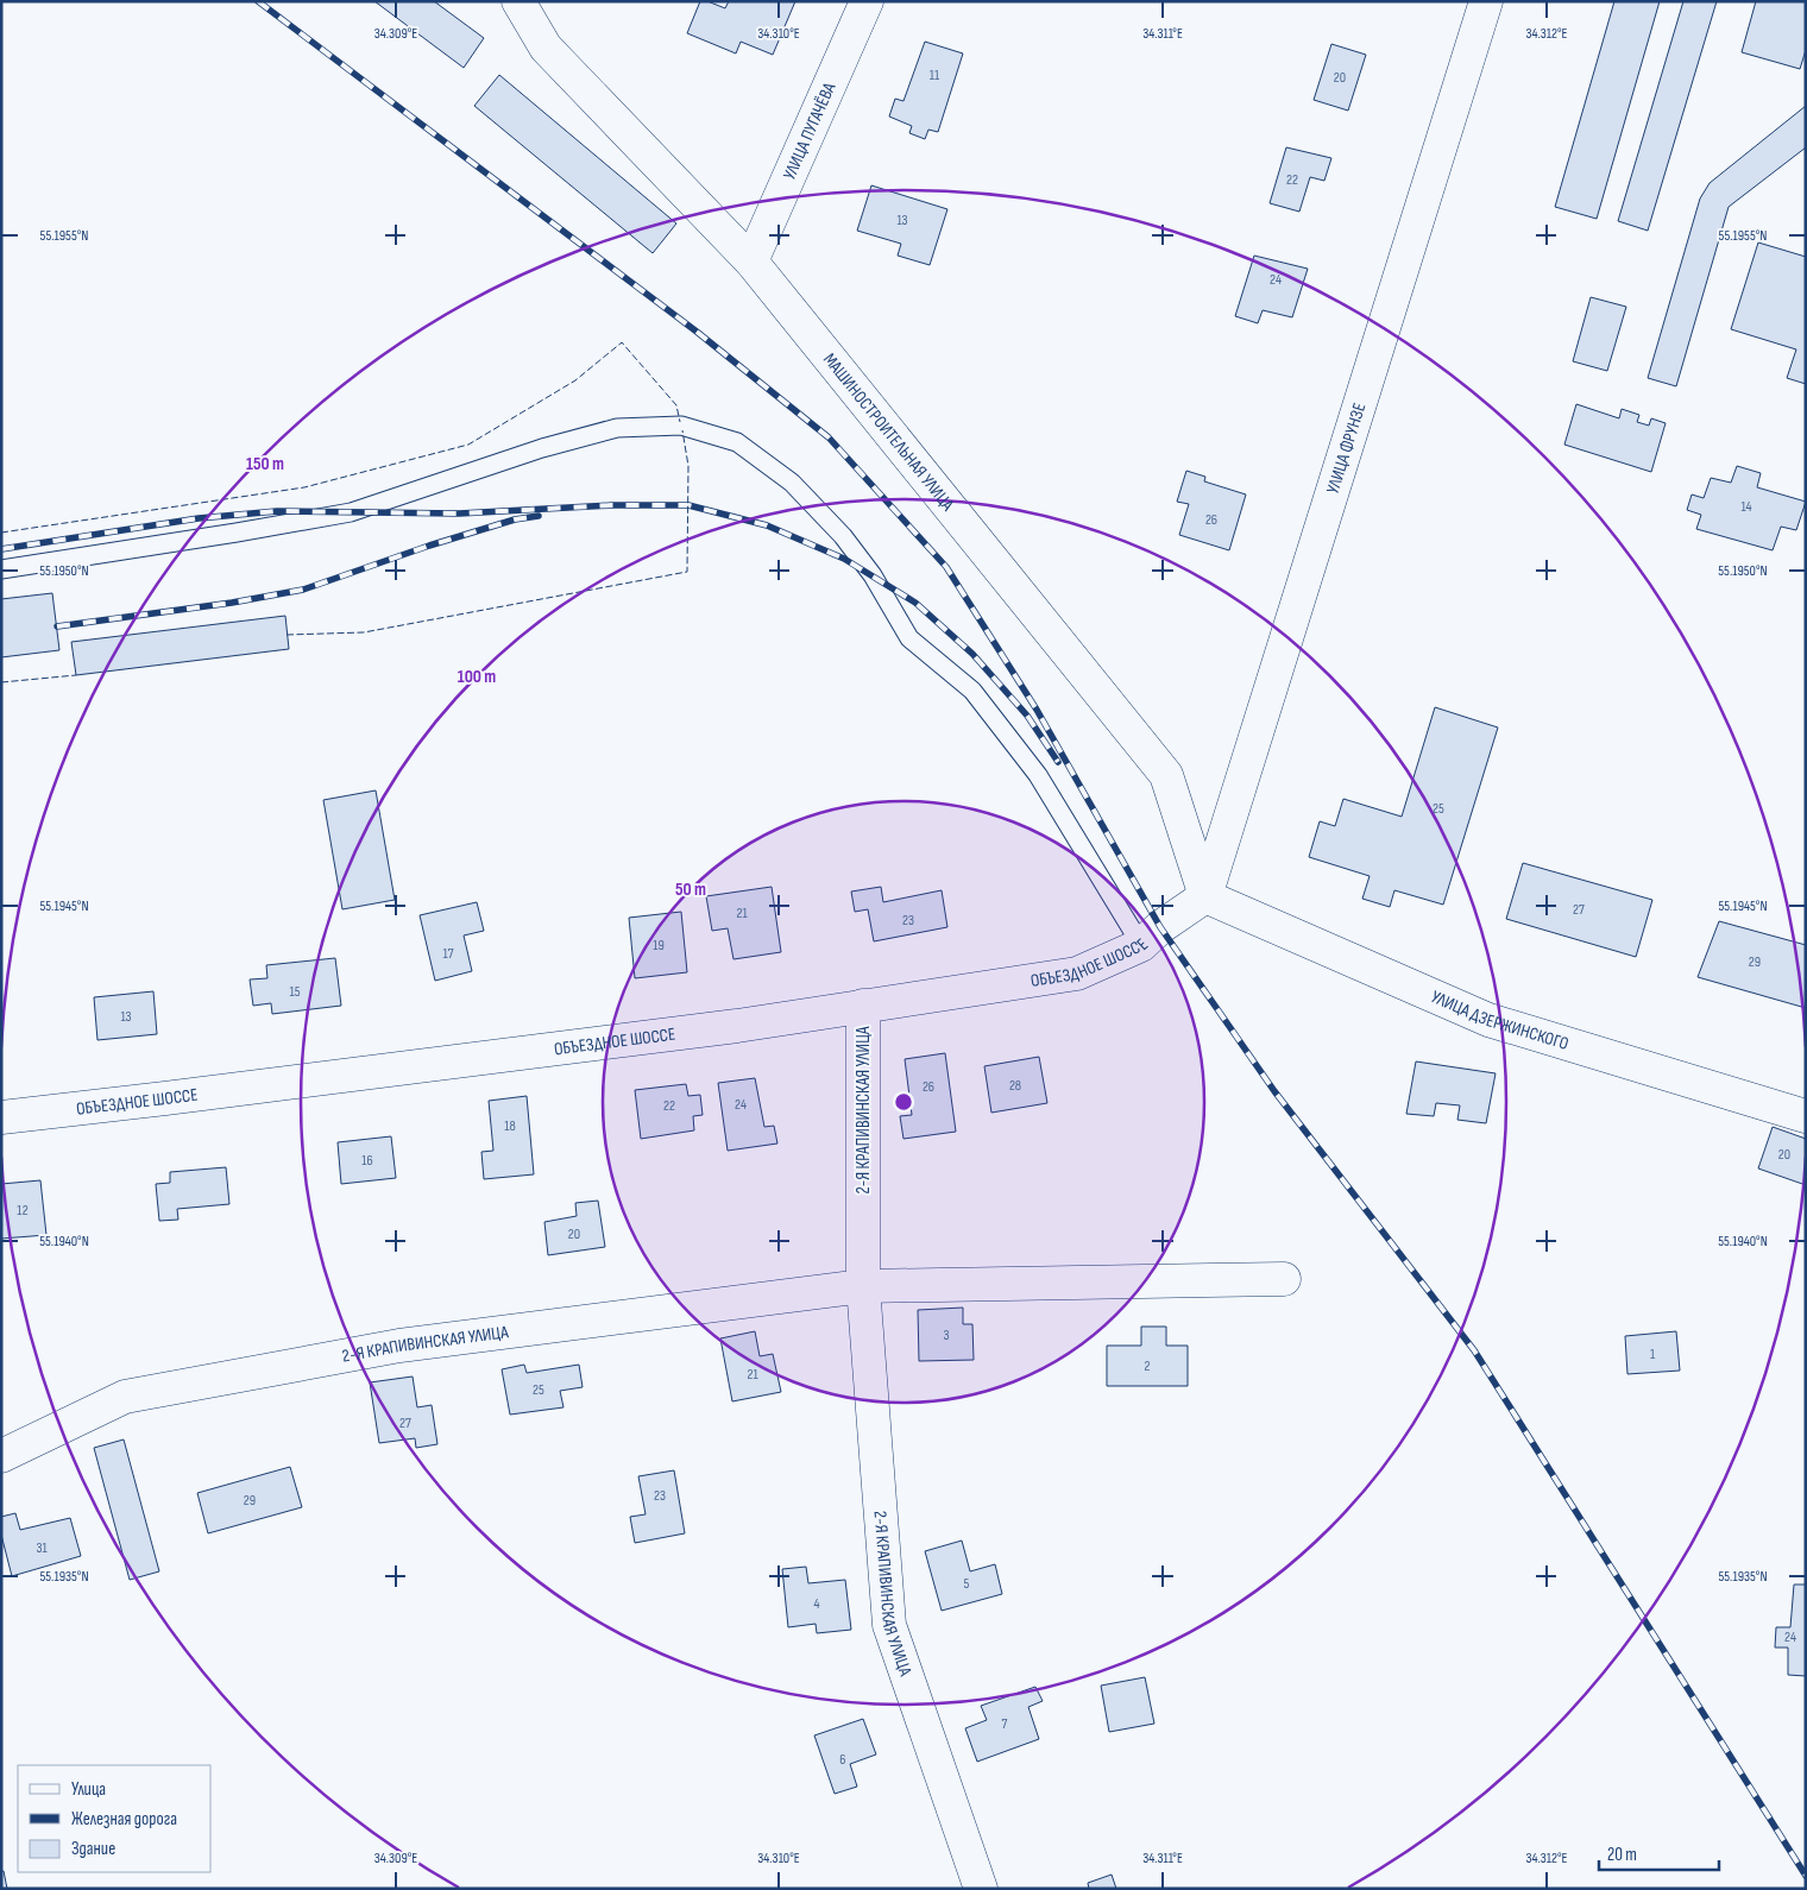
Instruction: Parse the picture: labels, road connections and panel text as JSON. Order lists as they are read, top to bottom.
{
  "streets": {
    "street": [
      "УЛИЦА ПУГАЧЁВА",
      "МАШИНОСТРОИТЕЛЬНАЯ УЛИЦА",
      "УЛИЦА ФРУНЗЕ",
      "ОБЪЕЗДНОЕ ШОССЕ",
      "УЛИЦА ДЗЕРЖИНСКОГО",
      "2-Я КРАПИВИНСКАЯ УЛИЦА"
    ]
  },
  "crossings": [
    ["УЛИЦА ПУГАЧЁВА", "МАШИНОСТРОИТЕЛЬНАЯ УЛИЦА"],
    ["МАШИНОСТРОИТЕЛЬНАЯ УЛИЦА", "УЛИЦА ФРУНЗЕ"],
    ["МАШИНОСТРОИТЕЛЬНАЯ УЛИЦА", "ОБЪЕЗДНОЕ ШОССЕ"],
    ["МАШИНОСТРОИТЕЛЬНАЯ УЛИЦА", "УЛИЦА ДЗЕРЖИНСКОГО"],
    ["УЛИЦА ФРУНЗЕ", "ОБЪЕЗДНОЕ ШОССЕ"],
    ["УЛИЦА ФРУНЗЕ", "УЛИЦА ДЗЕРЖИНСКОГО"],
    ["ОБЪЕЗДНОЕ ШОССЕ", "УЛИЦА ДЗЕРЖИНСКОГО"],
    ["ОБЪЕЗДНОЕ ШОССЕ", "2-Я КРАПИВИНСКАЯ УЛИЦА"]
  ],
  "house_numbers": [
    "11",
    "20",
    "22",
    "13",
    "24",
    "14",
    "26",
    "25",
    "27",
    "21",
    "23",
    "19",
    "17",
    "29",
    "15",
    "13",
    "28",
    "26",
    "24",
    "22",
    "18",
    "20",
    "16",
    "12",
    "20",
    "3",
    "1",
    "2",
    "21",
    "25",
    "27",
    "23",
    "29",
    "31",
    "5",
    "4",
    "24",
    "7",
    "6"
  ],
  "legend": ["Улица", "Железная дорога", "Здание"],
  "scale_bar": "20 m",
  "coordinates": [
    "34.309°E",
    "34.310°E",
    "34.311°E",
    "34.312°E",
    "55.1955°N",
    "55.1950°N",
    "55.1945°N",
    "55.1940°N",
    "55.1935°N"
  ],
  "rings": ["150 m", "100 m", "50 m"]
}
